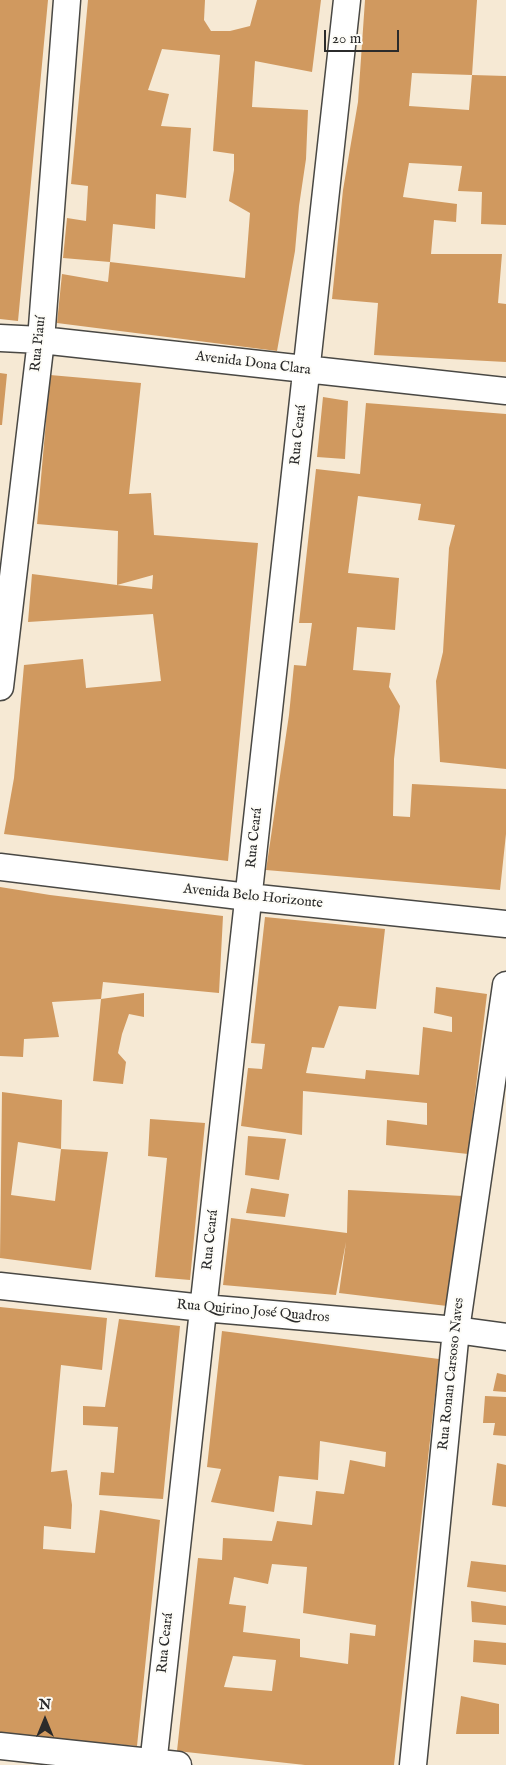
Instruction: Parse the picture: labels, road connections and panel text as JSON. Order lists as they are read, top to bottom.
{
  "streets": {
    "street": [
      "Rua Piauí",
      "Avenida Dona Clara",
      "Rua Ceará",
      "Avenida Belo Horizonte",
      "Rua Quirino José Quadros",
      "Rua Ronan Carsoso Naves"
    ]
  },
  "crossings": [
    ["Rua Piauí", "Avenida Dona Clara"],
    ["Avenida Dona Clara", "Rua Ceará"],
    ["Rua Ceará", "Avenida Belo Horizonte"],
    ["Rua Ceará", "Rua Quirino José Quadros"],
    ["Rua Quirino José Quadros", "Rua Ronan Carsoso Naves"]
  ],
  "scale_bar": "20 m",
  "north": "top"
}
